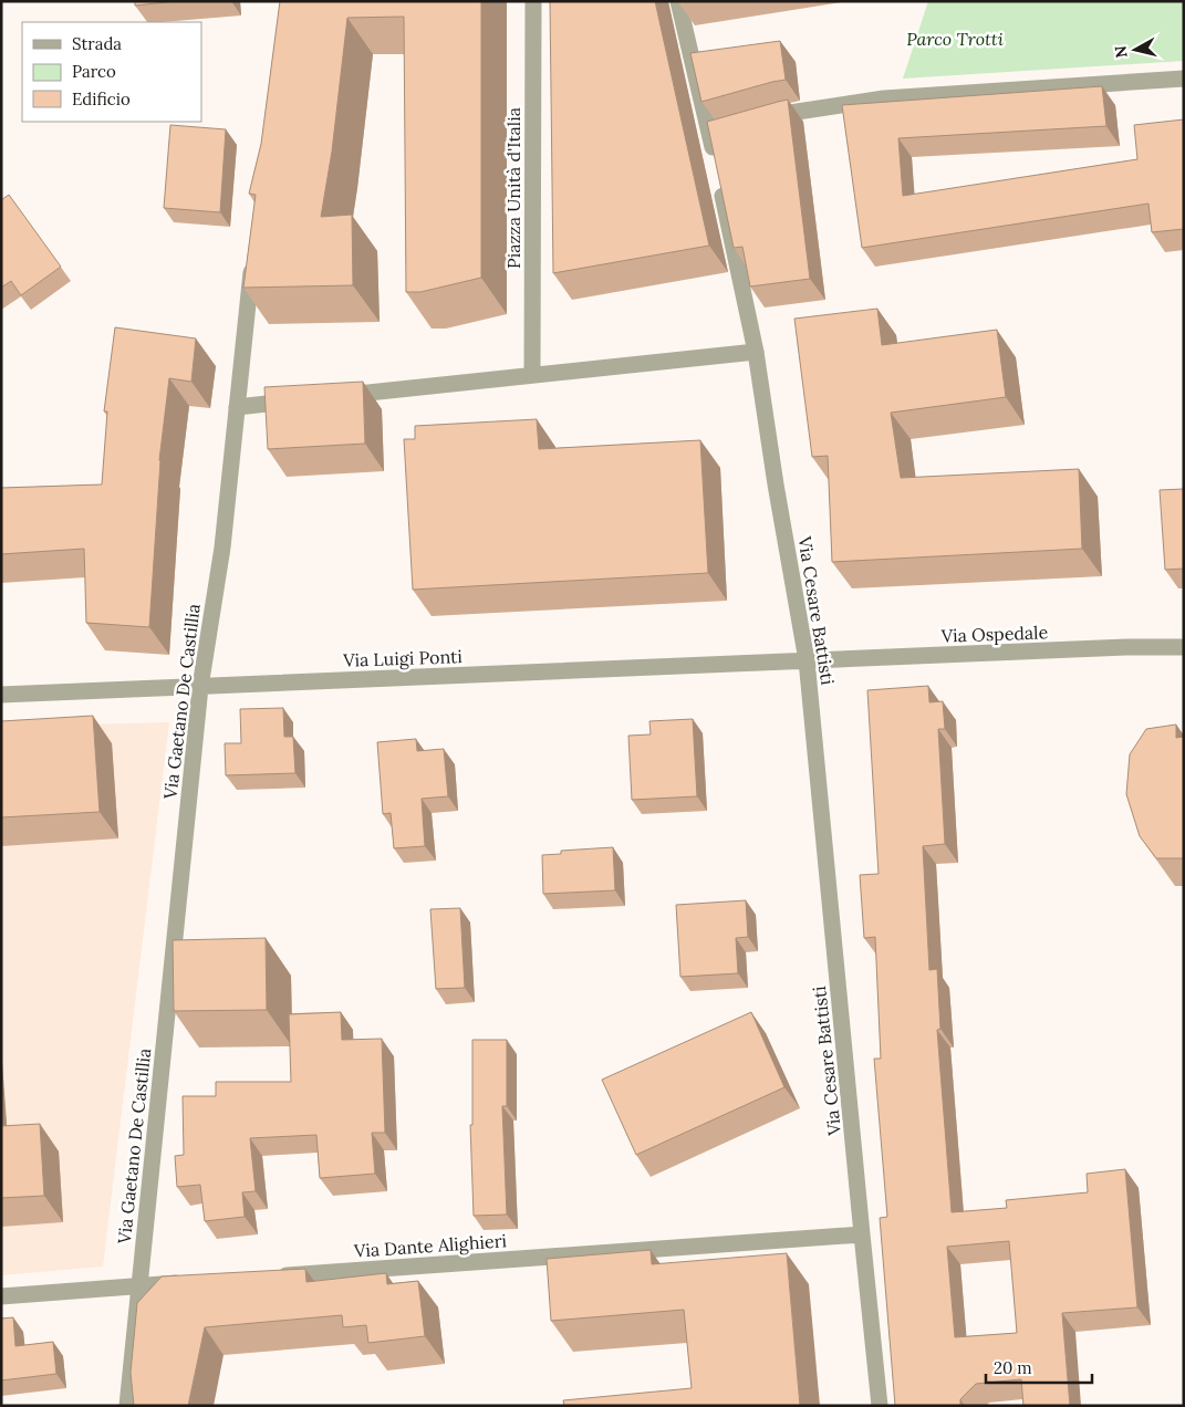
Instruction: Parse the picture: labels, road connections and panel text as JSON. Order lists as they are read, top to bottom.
{
  "streets": {
    "street": [
      "Piazza Unità d'Italia",
      "Via Cesare Battisti",
      "Via Ospedale",
      "Via Luigi Ponti",
      "Via Gaetano De Castillia",
      "Via Dante Alighieri"
    ]
  },
  "crossings": [
    ["Via Cesare Battisti", "Via Ospedale"],
    ["Via Cesare Battisti", "Via Luigi Ponti"],
    ["Via Cesare Battisti", "Via Dante Alighieri"],
    ["Via Ospedale", "Via Luigi Ponti"],
    ["Via Luigi Ponti", "Via Gaetano De Castillia"]
  ],
  "parks": ["Parco Trotti"],
  "legend": ["Strada", "Parco", "Edificio"],
  "scale_bar": "20 m",
  "north": "left"
}
